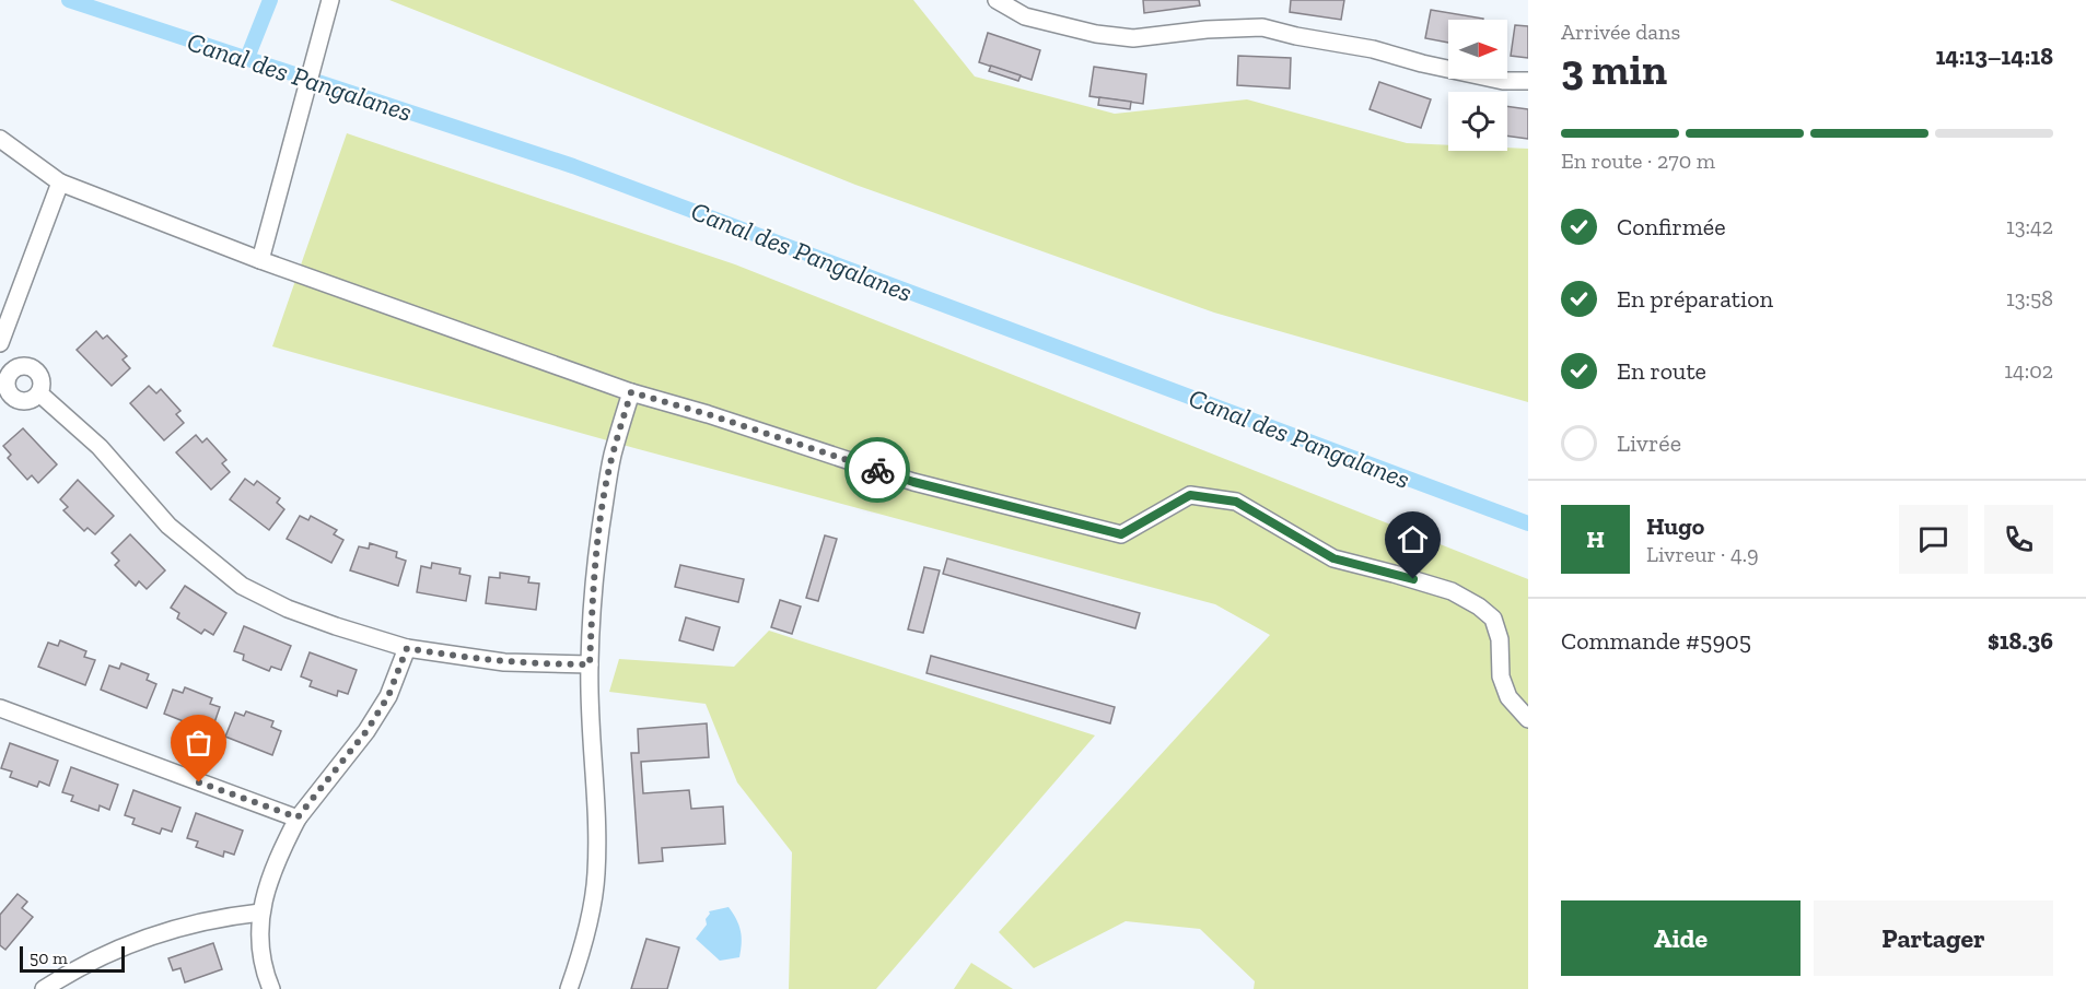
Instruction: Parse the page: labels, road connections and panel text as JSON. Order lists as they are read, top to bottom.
{
  "water": ["Canal des Pangalanes"],
  "scale_bar": "50 m",
  "north": "right",
  "page": {
    "heading": ["3 min", "Arrivée dans", "14:13–14:18"],
    "panel": [
      "Hugo",
      "Livreur · 4.9",
      "Commande #5905",
      "$18.36"
    ],
    "bar": "En route · 270 m",
    "list": [
      ["Confirmée", "13:42"],
      ["En préparation", "13:58"],
      ["En route", "14:02"],
      "Livrée"
    ],
    "round": "H",
    "buttons": ["Aide", "Partager"],
    "scale": "50 m"
  }
}
